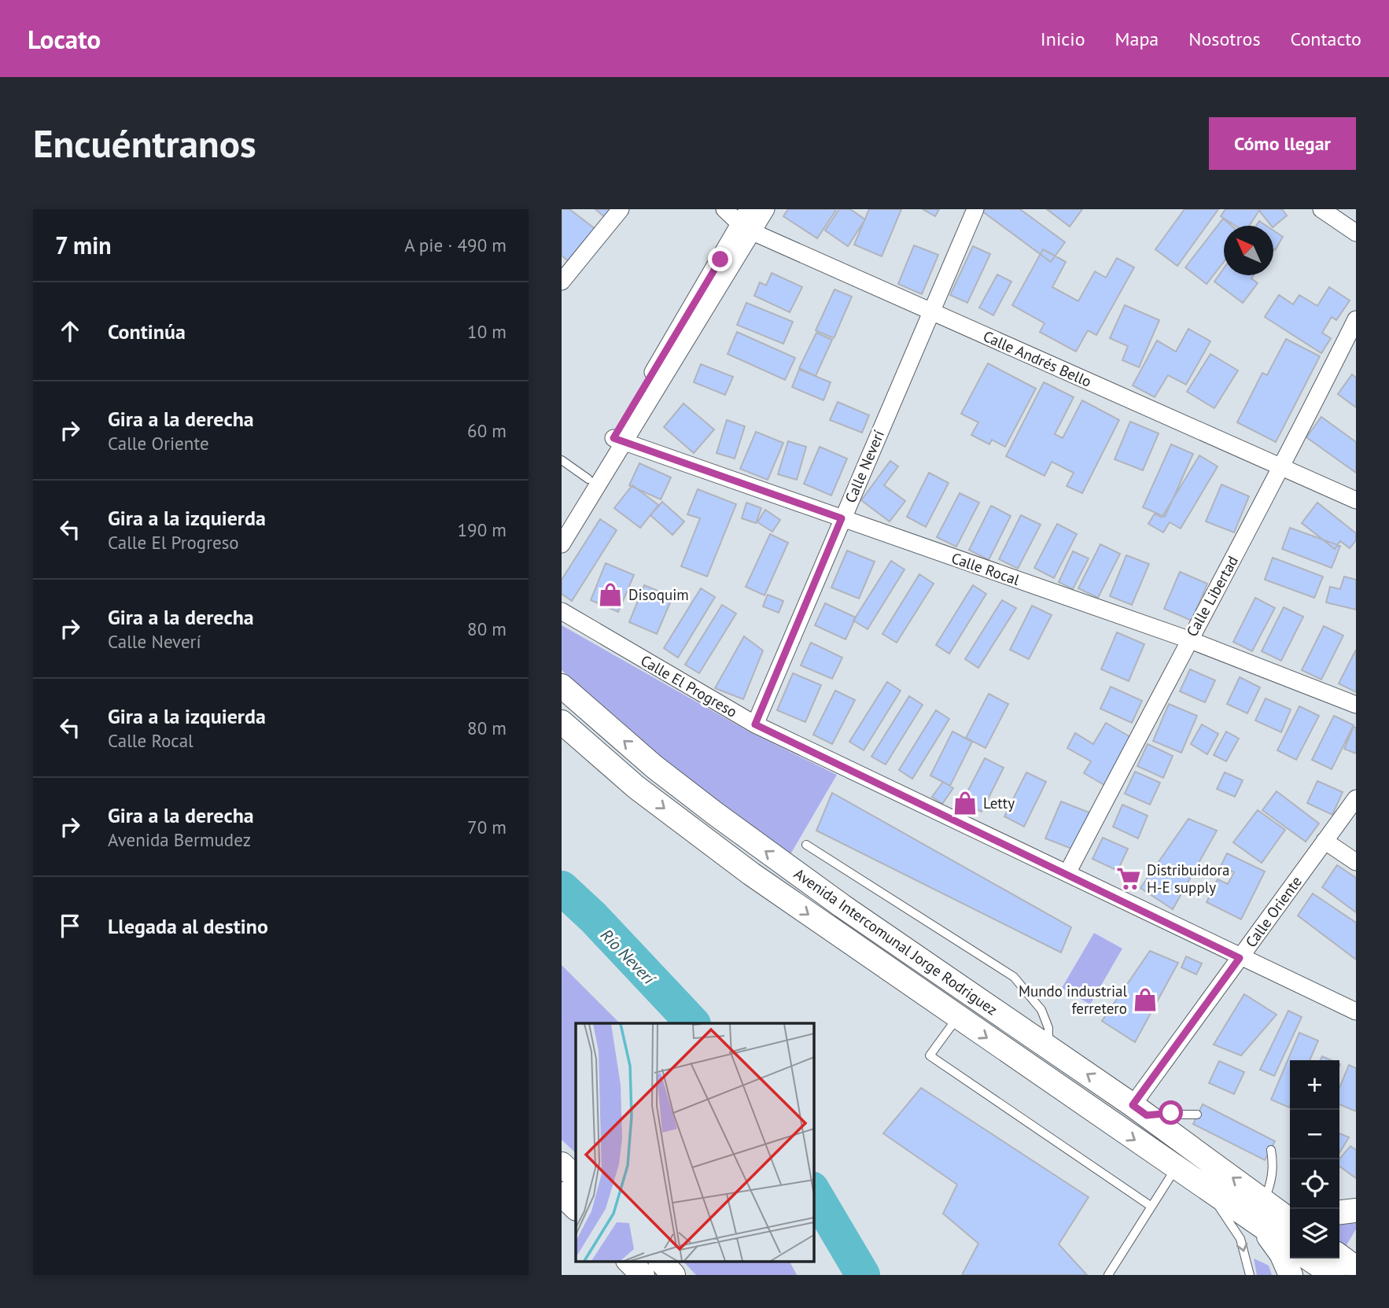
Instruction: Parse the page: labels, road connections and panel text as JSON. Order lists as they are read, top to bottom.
{
  "streets": {
    "main road": ["Avenida Intercomunal Jorge Rodriguez"],
    "street": [
      "Calle Andrés Bello",
      "Calle Neverí",
      "Calle Rocal",
      "Calle Libertad",
      "Calle El Progreso",
      "Calle Oriente"
    ]
  },
  "crossings": [
    ["Calle Andrés Bello", "Calle Neverí"],
    ["Calle Andrés Bello", "Calle Libertad"],
    ["Calle Neverí", "Calle Rocal"],
    ["Calle Neverí", "Calle El Progreso"],
    ["Calle Rocal", "Calle Libertad"],
    ["Calle Libertad", "Calle El Progreso"],
    ["Calle El Progreso", "Calle Oriente"],
    ["Calle Oriente", "Avenida Intercomunal Jorge Rodriguez"]
  ],
  "water": ["Río Neverí"],
  "places": {
    "shop": ["Disoquim", "Letty", "Mundo industrial ferretero"],
    "supermarket": ["Distribuidora H-E supply"]
  },
  "north": "top left",
  "page": {
    "header": "Locato",
    "nav": [
      "Inicio",
      "Mapa",
      "Nosotros",
      "Contacto"
    ],
    "buttons": "Cómo llegar",
    "title": "Encuéntranos",
    "heading": ["7 min", "A pie · 490 m"],
    "list": [
      ["Continúa", "10 m"],
      ["Gira a la derecha", "Calle Oriente", "60 m"],
      ["Gira a la izquierda", "Calle El Progreso", "190 m"],
      ["Gira a la derecha", "Calle Neverí", "80 m"],
      ["Gira a la izquierda", "Calle Rocal", "80 m"],
      ["Gira a la derecha", "Avenida Bermudez", "70 m"],
      "Llegada al destino"
    ],
    "map_buttons": ["+", "−"]
  }
}
